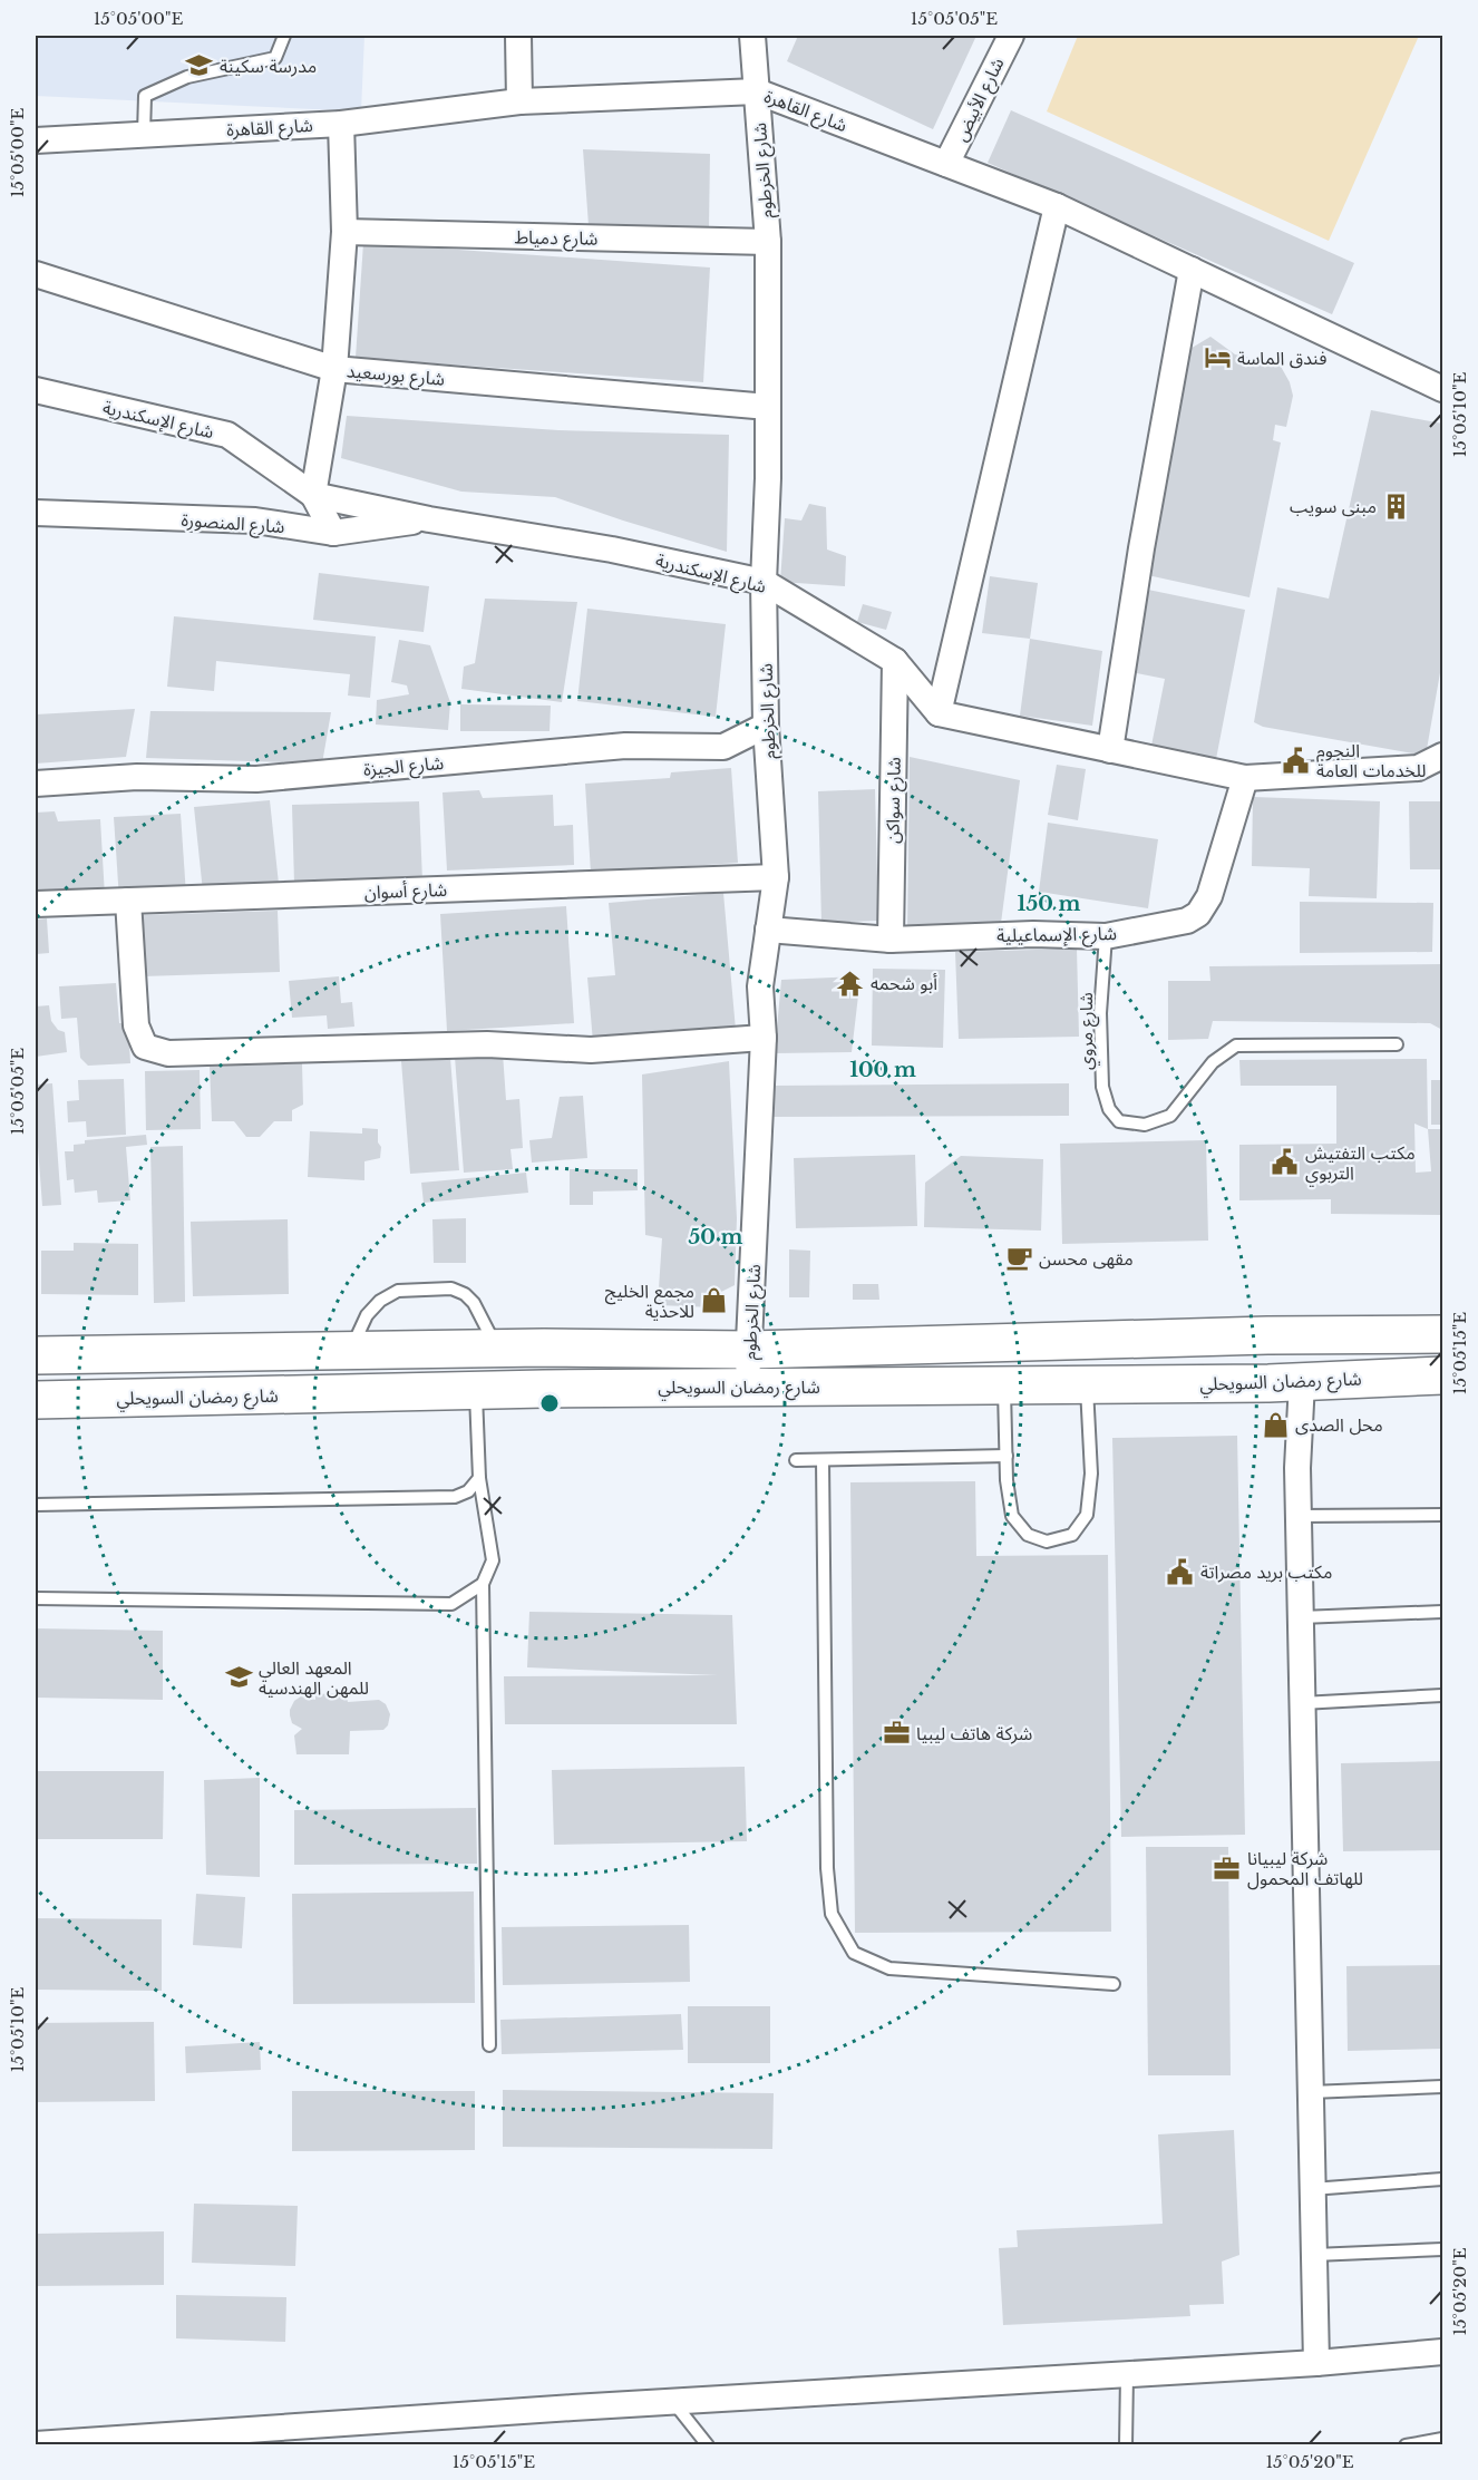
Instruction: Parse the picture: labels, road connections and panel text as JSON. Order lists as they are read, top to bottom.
{
  "streets": {
    "main road": ["شارع رمضان السويحلي"],
    "street": [
      "شارع الأبيض",
      "شارع القاهرة",
      "شارع الخرطوم",
      "شارع دمياط",
      "شارع بورسعيد",
      "شارع الإسكندرية",
      "شارع المنصورة",
      "شارع الجيزة",
      "شارع سواكن",
      "شارع أسوان",
      "شارع الإسماعيلية"
    ],
    "lane": ["شارع مروي"]
  },
  "crossings": [
    ["شارع الأبيض", "شارع القاهرة"],
    ["شارع القاهرة", "شارع الخرطوم"],
    ["شارع الخرطوم", "شارع دمياط"],
    ["شارع الخرطوم", "شارع بورسعيد"],
    ["شارع الخرطوم", "شارع الإسكندرية"],
    ["شارع الخرطوم", "شارع الجيزة"],
    ["شارع الخرطوم", "شارع أسوان"],
    ["شارع الخرطوم", "شارع الإسماعيلية"],
    ["شارع الخرطوم", "شارع رمضان السويحلي"],
    ["شارع الإسكندرية", "شارع المنصورة"],
    ["شارع الإسكندرية", "شارع سواكن"],
    ["شارع سواكن", "شارع الإسماعيلية"],
    ["شارع الإسماعيلية", "شارع مروي"]
  ],
  "places": {
    "school or university": ["مدرسة سكينة", "المعهد العالي للمهن الهندسيه"],
    "hotel": ["فندق الماسة"],
    "building": ["مبنى سويب"],
    "public building": ["النجوم للخدمات العامة", "مكتب التفتيش التربوي", "مكتب بريد مصراتة"],
    "temple": ["أبو شحمه"],
    "cafe": ["مقهى محسن"],
    "shop": ["مجمع الخليج للاحذية", "محل الصدى"],
    "office": ["شركة هاتف ليبيا", "شركة ليبيانا للهاتف المحمول"]
  },
  "coordinates": [
    "15°05'00\"E",
    "15°05'05\"E",
    "15°05'10\"E",
    "15°05'15\"E",
    "15°05'20\"E"
  ],
  "rings": ["150 m", "100 m", "50 m"]
}
